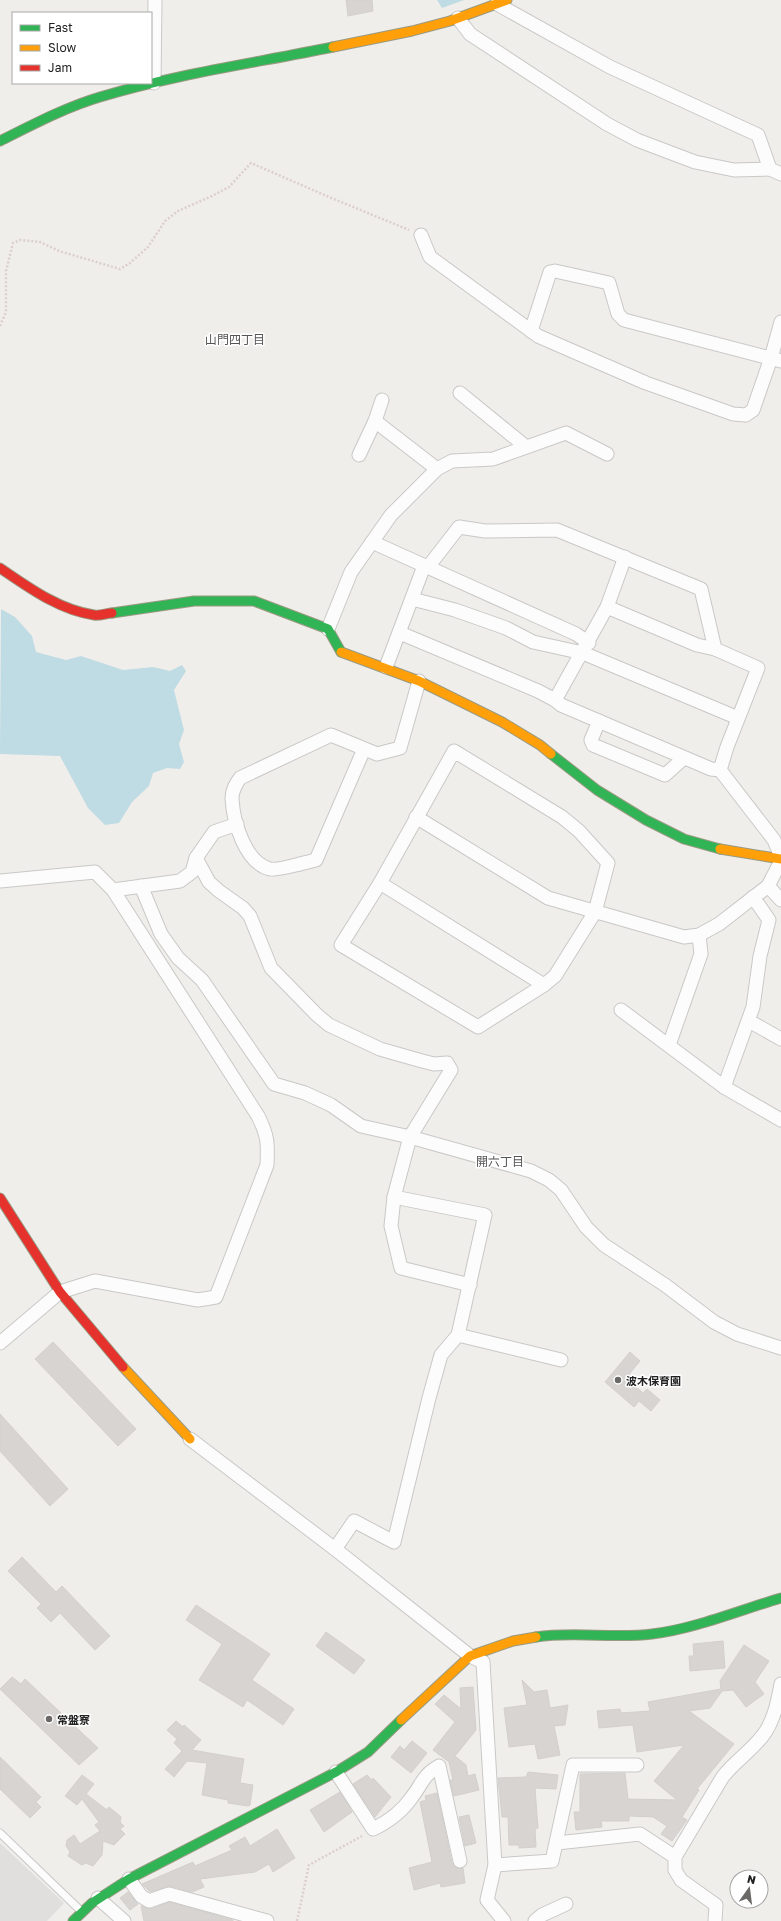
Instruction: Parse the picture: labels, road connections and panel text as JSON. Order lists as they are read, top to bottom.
{
  "districts": ["山門四丁目", "開六丁目"],
  "places": ["波木保育園", "常盤寮"],
  "legend": ["Fast", "Slow", "Jam"],
  "north": "top"
}
